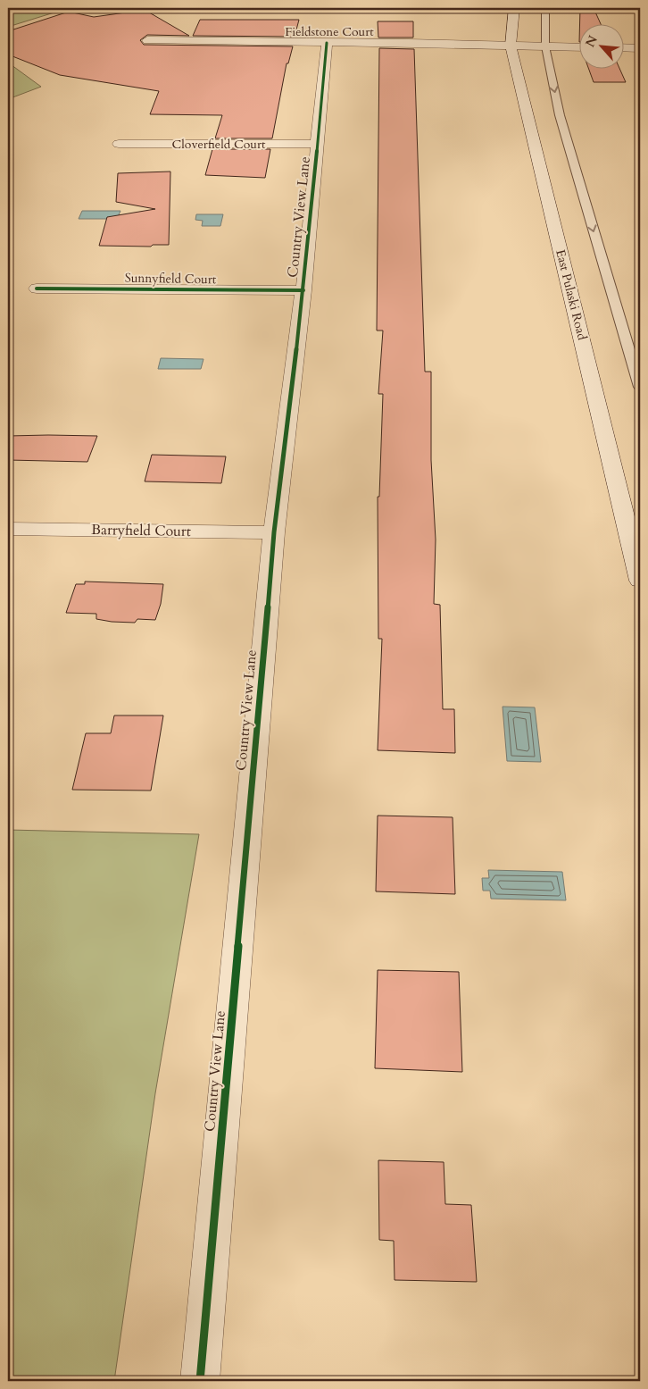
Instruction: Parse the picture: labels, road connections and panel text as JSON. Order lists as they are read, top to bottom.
{
  "streets": {
    "street": [
      "Fieldstone Court",
      "Cloverfield Court",
      "Country View Lane",
      "Sunnyfield Court",
      "East Pulaski Road",
      "Barryfield Court"
    ]
  },
  "crossings": [
    ["Fieldstone Court", "Country View Lane"],
    ["Fieldstone Court", "East Pulaski Road"],
    ["Cloverfield Court", "Country View Lane"],
    ["Country View Lane", "Sunnyfield Court"],
    ["Country View Lane", "Barryfield Court"]
  ],
  "north": "top left"
}
